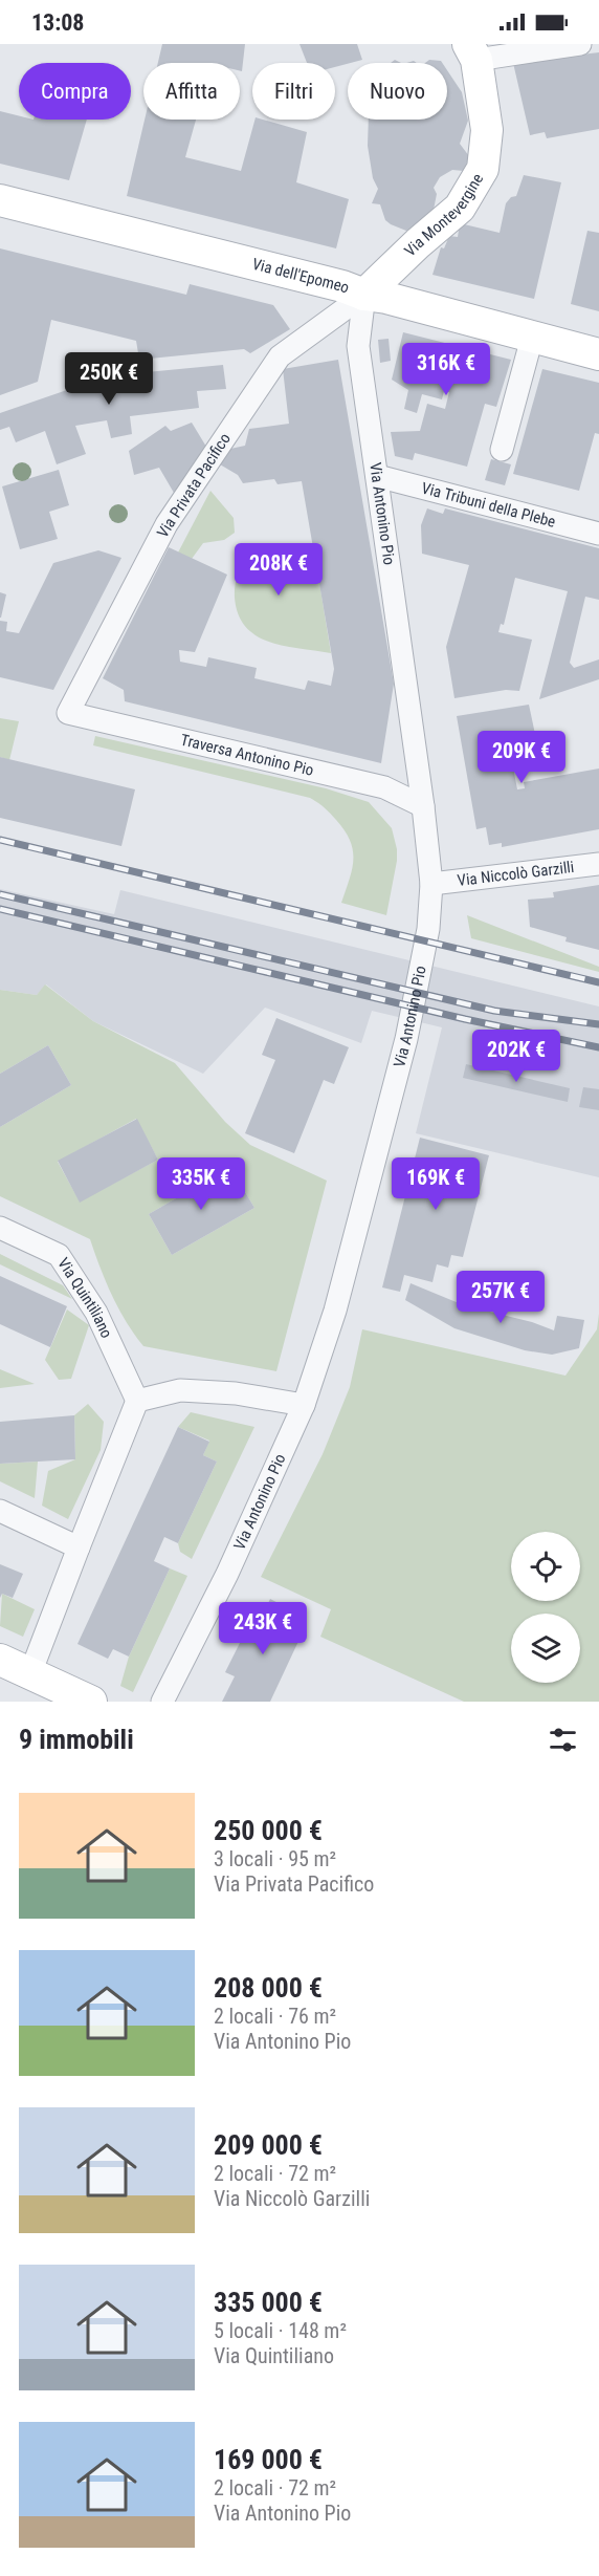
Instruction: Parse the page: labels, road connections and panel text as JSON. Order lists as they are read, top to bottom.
{
  "streets": {
    "street": [
      "Via Montevergine",
      "Via dell'Epomeo",
      "Via Privata Pacifico",
      "Via Tribuni della Plebe",
      "Via Antonino Pio",
      "Traversa Antonino Pio",
      "Via Niccolò Garzilli",
      "Via Quintiliano"
    ]
  },
  "crossings": [
    ["Via Montevergine", "Via dell'Epomeo"],
    ["Via Montevergine", "Via Privata Pacifico"],
    ["Via Montevergine", "Via Antonino Pio"],
    ["Via dell'Epomeo", "Via Privata Pacifico"],
    ["Via dell'Epomeo", "Via Antonino Pio"],
    ["Via Privata Pacifico", "Via Antonino Pio"],
    ["Via Privata Pacifico", "Traversa Antonino Pio"],
    ["Via Tribuni della Plebe", "Via Antonino Pio"],
    ["Via Antonino Pio", "Traversa Antonino Pio"],
    ["Via Antonino Pio", "Via Niccolò Garzilli"]
  ],
  "page": {
    "status": "13:08",
    "chip": [
      "Compra",
      "Affitta",
      "Filtri",
      "Nuovo"
    ],
    "price": [
      "316K €",
      "250K €",
      "208K €",
      "209K €",
      "202K €",
      "335K €",
      "169K €",
      "257K €",
      "243K €"
    ],
    "heading": "9 immobili",
    "list": [
      {
        "name": "250 000 €",
        "note": "3 locali · 95 m² · Via Privata Pacifico"
      },
      {
        "name": "208 000 €",
        "note": "2 locali · 76 m² · Via Antonino Pio"
      },
      {
        "name": "209 000 €",
        "note": "2 locali · 72 m² · Via Niccolò Garzilli"
      },
      {
        "name": "335 000 €",
        "note": "5 locali · 148 m² · Via Quintiliano"
      },
      {
        "name": "169 000 €",
        "note": "2 locali · 72 m² · Via Antonino Pio"
      }
    ]
  }
}
